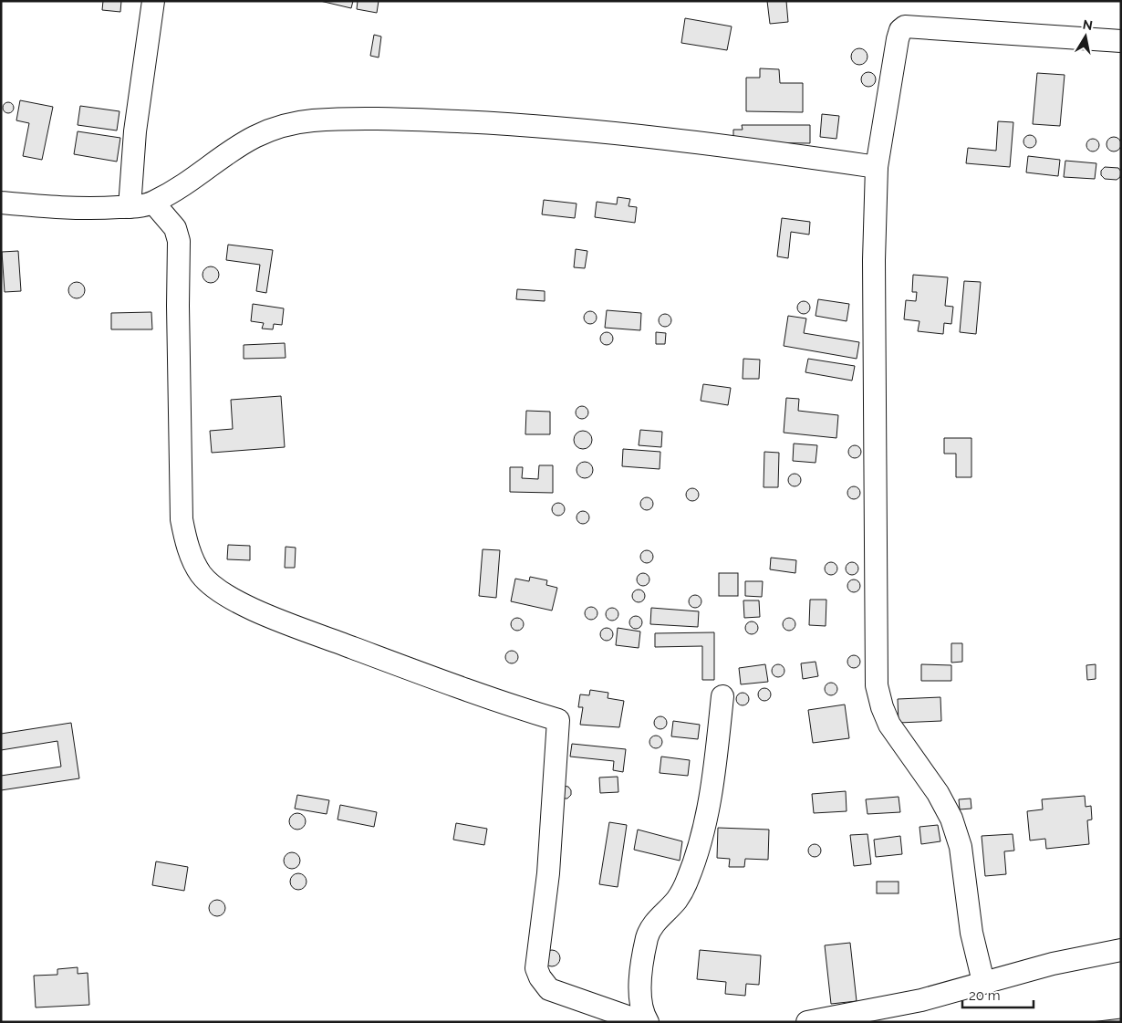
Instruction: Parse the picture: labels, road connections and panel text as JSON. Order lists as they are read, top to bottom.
{
  "scale_bar": "20 m",
  "north": "top"
}
